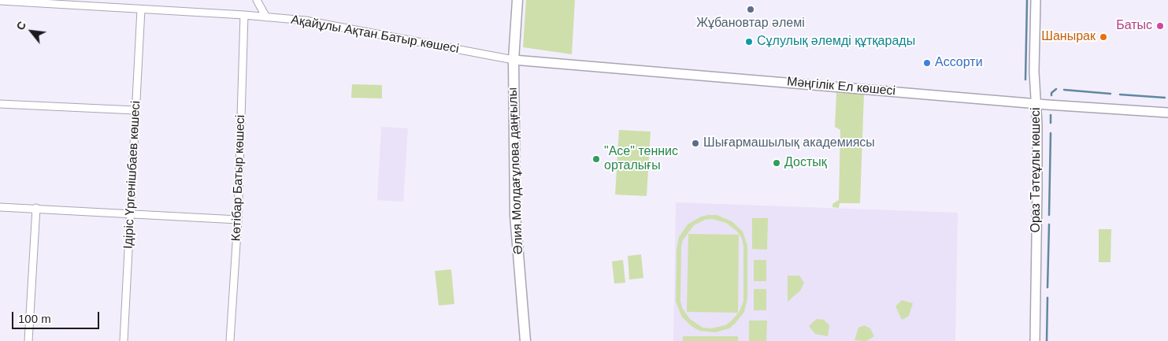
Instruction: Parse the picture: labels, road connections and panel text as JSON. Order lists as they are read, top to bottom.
{
  "streets": {
    "main road": ["Әлия Молдағұлова даңғылы"],
    "street": [
      "Ақайұлы Ақтан Батыр көшесі",
      "Мәңгілік Ел көшесі",
      "Ораз Тәтеұлы көшесі",
      "Ідіріс Үргенішбаев көшесі",
      "Көтібар Батыр көшесі"
    ]
  },
  "crossings": [
    ["Ақайұлы Ақтан Батыр көшесі", "Мәңгілік Ел көшесі"],
    ["Ақайұлы Ақтан Батыр көшесі", "Әлия Молдағұлова даңғылы"],
    ["Ақайұлы Ақтан Батыр көшесі", "Ідіріс Үргенішбаев көшесі"],
    ["Ақайұлы Ақтан Батыр көшесі", "Көтібар Батыр көшесі"],
    ["Мәңгілік Ел көшесі", "Ораз Тәтеұлы көшесі"],
    ["Мәңгілік Ел көшесі", "Әлия Молдағұлова даңғылы"]
  ],
  "places": [
    "Жұбановтар әлемі",
    "Батыс",
    "Шанырак",
    "Сұлулық әлемді құтқарады",
    "Ассорти",
    "Шығармашылық академиясы",
    "\"Ace\" теннис орталығы",
    "Достық"
  ],
  "scale_bar": "100 m",
  "north": "top left"
}
